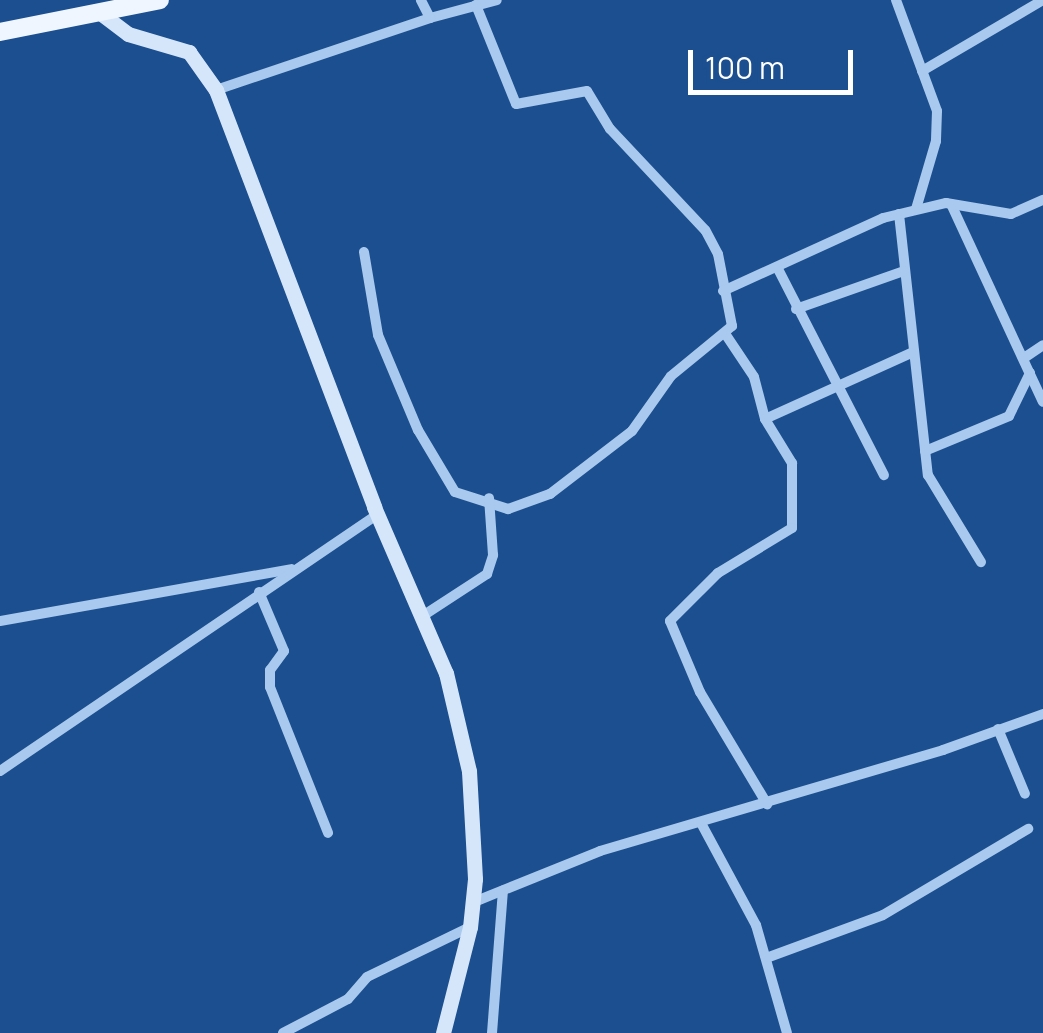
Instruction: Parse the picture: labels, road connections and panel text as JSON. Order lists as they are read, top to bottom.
{
  "scale_bar": "100 m"
}
